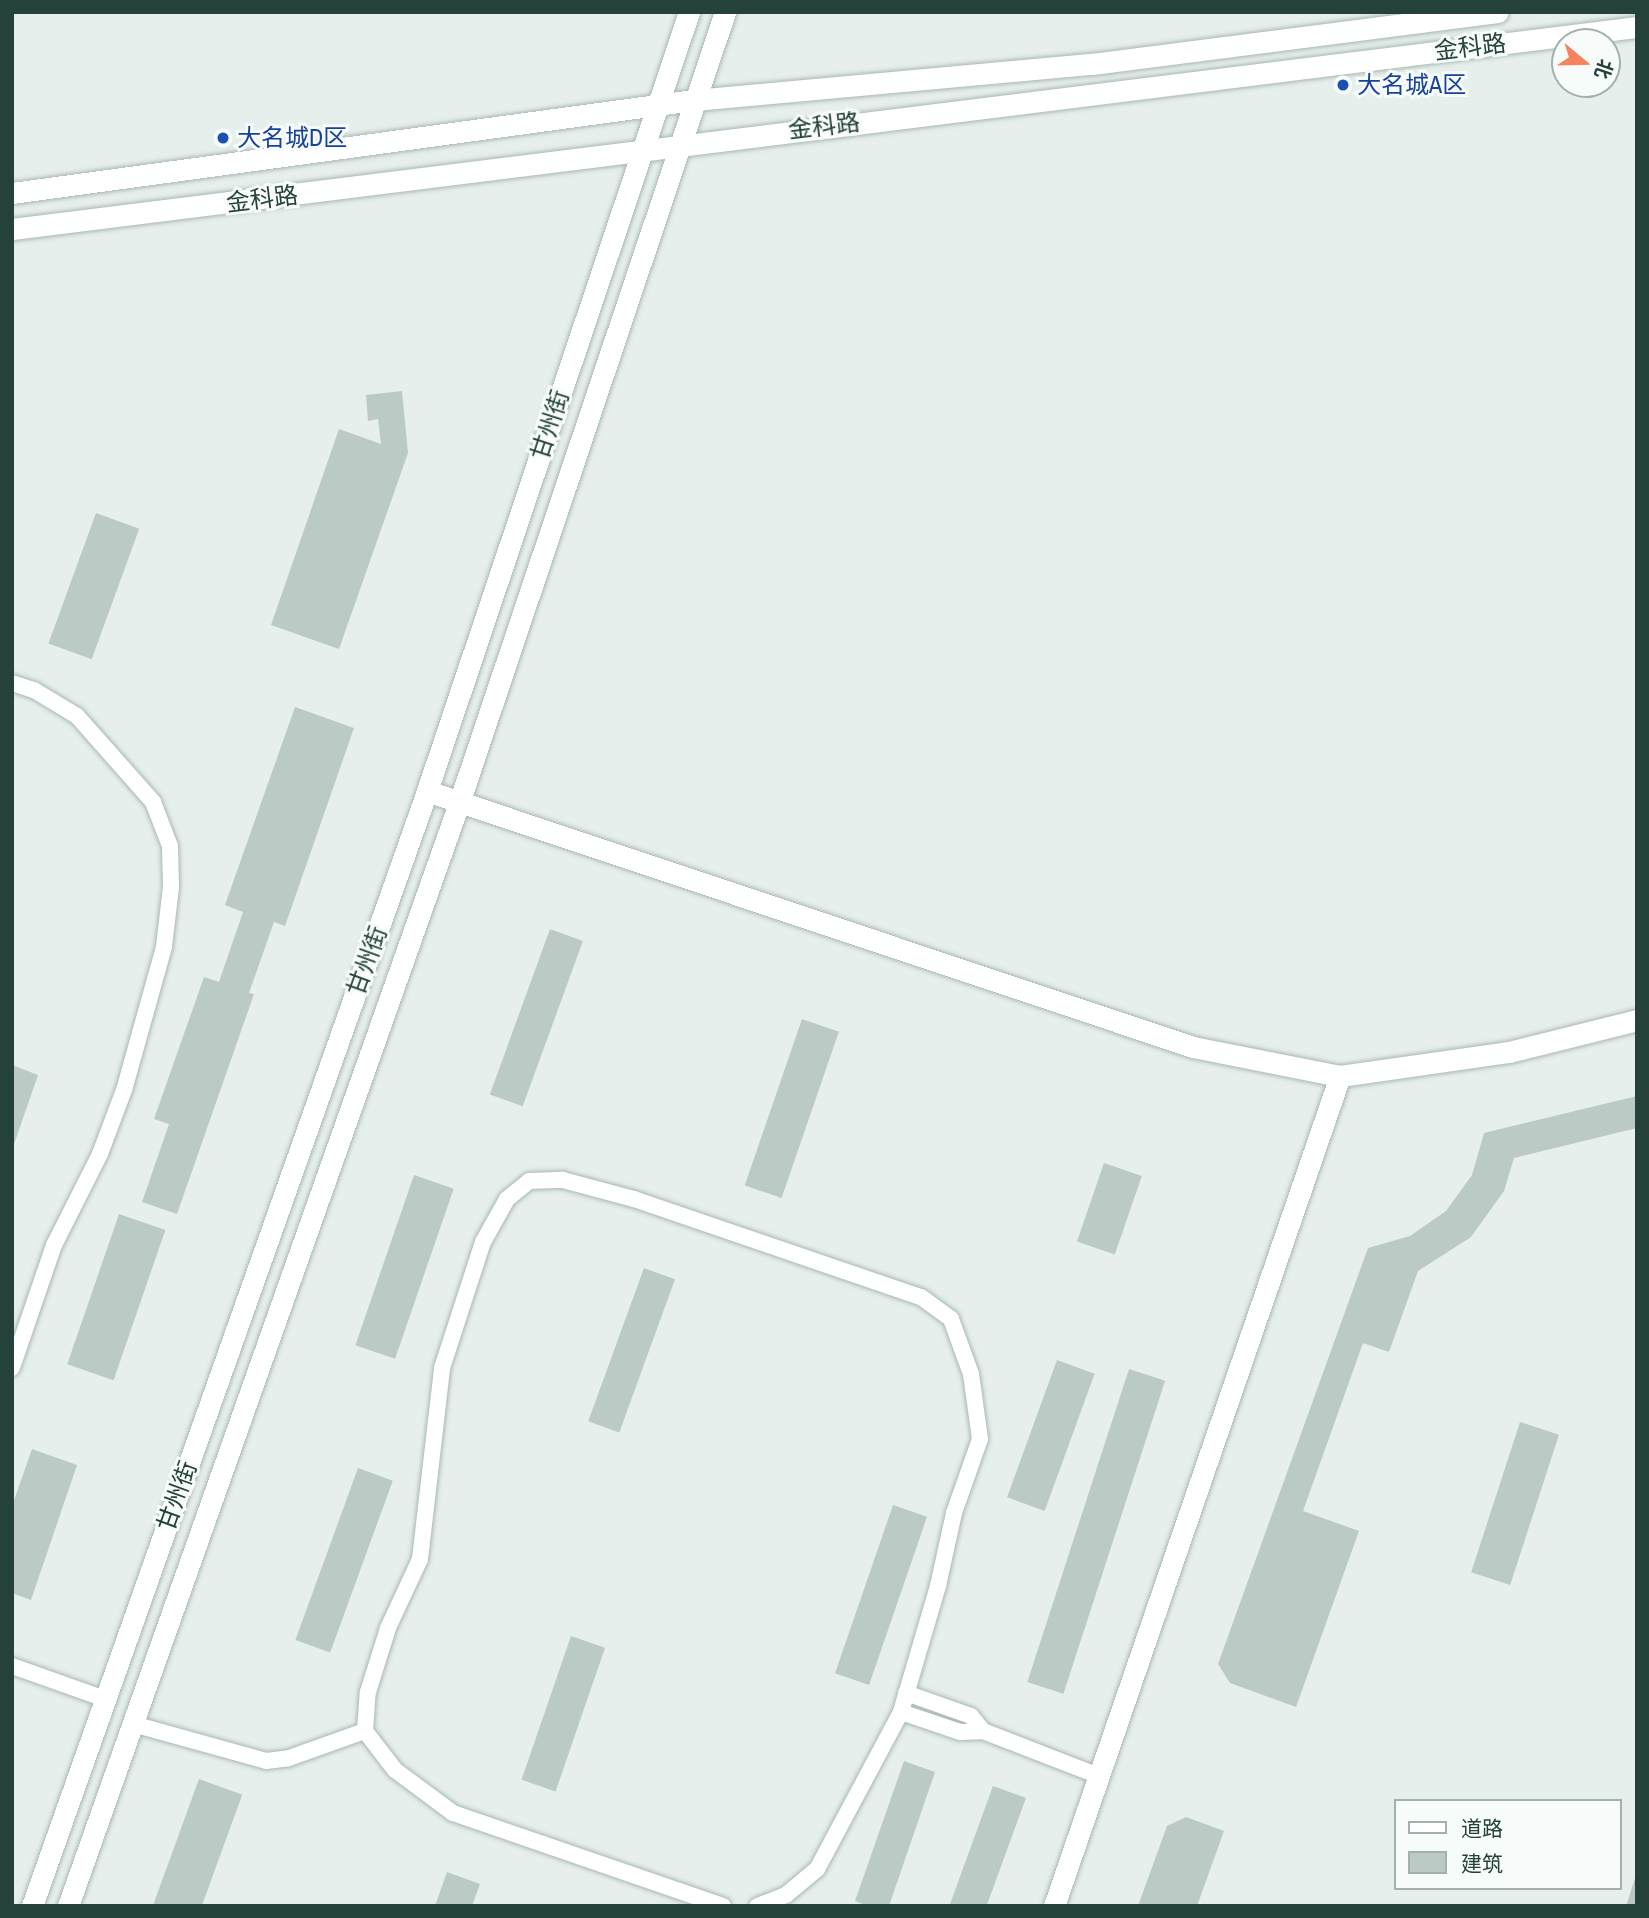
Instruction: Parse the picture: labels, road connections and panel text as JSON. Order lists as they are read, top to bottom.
{
  "streets": {
    "street": ["金科路", "甘州街"]
  },
  "crossings": [
    ["金科路", "甘州街"]
  ],
  "places": ["大名城A区", "大名城D区"],
  "legend": ["道路", "建筑"],
  "north": "right"
}
